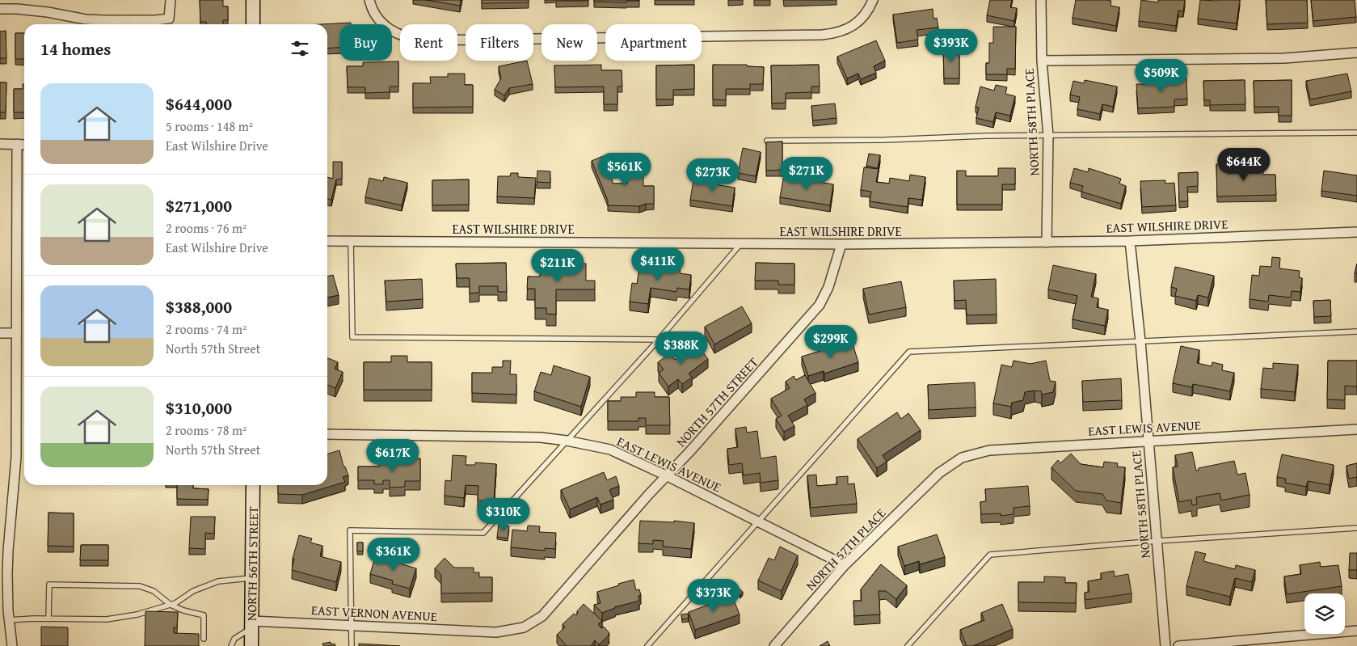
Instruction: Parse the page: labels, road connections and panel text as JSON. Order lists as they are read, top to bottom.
{
  "streets": {
    "street": [
      "NORTH 58TH PLACE",
      "EAST WILSHIRE DRIVE",
      "NORTH 57TH STREET",
      "EAST LEWIS AVENUE",
      "NORTH 57TH PLACE",
      "NORTH 56TH STREET",
      "EAST VERNON AVENUE"
    ]
  },
  "crossings": [
    ["NORTH 58TH PLACE", "EAST WILSHIRE DRIVE"],
    ["NORTH 58TH PLACE", "EAST LEWIS AVENUE"],
    ["EAST WILSHIRE DRIVE", "NORTH 57TH STREET"],
    ["NORTH 57TH STREET", "EAST LEWIS AVENUE"],
    ["NORTH 57TH STREET", "EAST VERNON AVENUE"],
    ["EAST LEWIS AVENUE", "NORTH 57TH PLACE"],
    ["NORTH 56TH STREET", "EAST VERNON AVENUE"]
  ],
  "page": {
    "chip": [
      "Buy",
      "Rent",
      "Filters",
      "New",
      "Apartment"
    ],
    "heading": "14 homes",
    "price": [
      "$393K",
      "$509K",
      "$644K",
      "$561K",
      "$271K",
      "$273K",
      "$411K",
      "$211K",
      "$299K",
      "$388K",
      "$617K",
      "$310K",
      "$361K",
      "$373K"
    ],
    "list": [
      {
        "name": "$644,000",
        "note": "5 rooms · 148 m² · East Wilshire Drive"
      },
      {
        "name": "$271,000",
        "note": "2 rooms · 76 m² · East Wilshire Drive"
      },
      {
        "name": "$388,000",
        "note": "2 rooms · 74 m² · North 57th Street"
      },
      {
        "name": "$310,000",
        "note": "2 rooms · 78 m² · North 57th Street"
      }
    ]
  }
}
